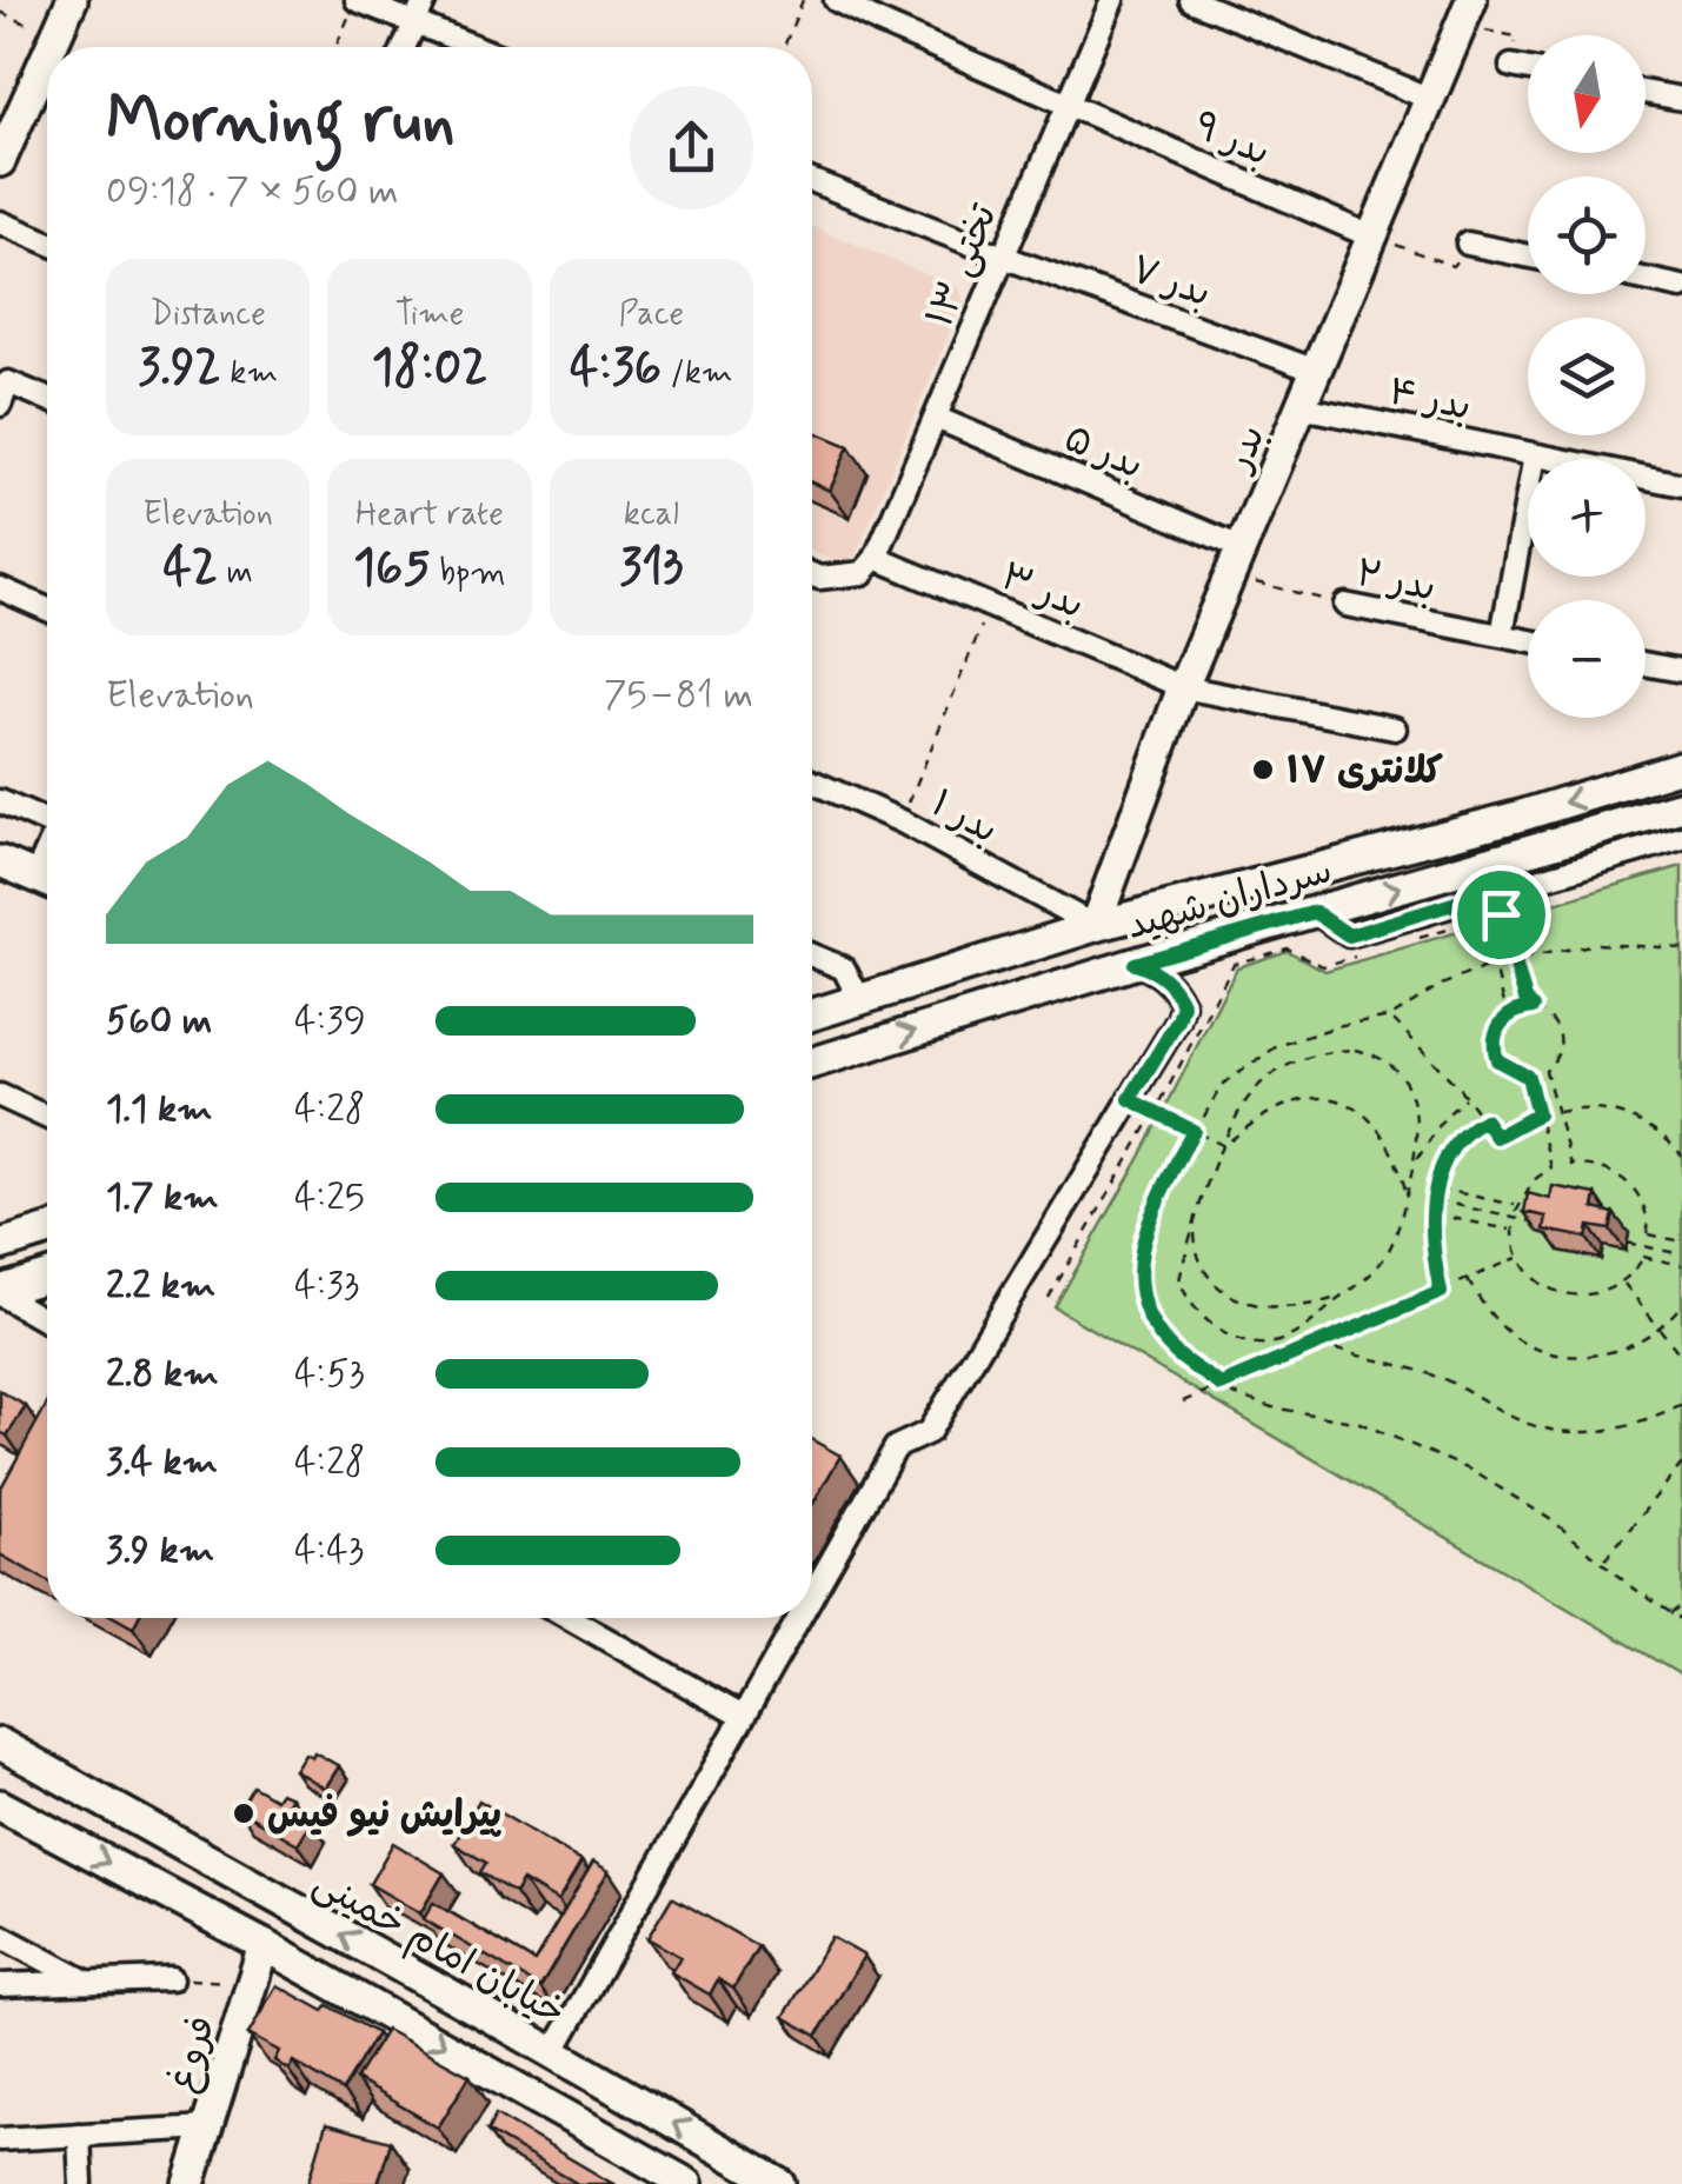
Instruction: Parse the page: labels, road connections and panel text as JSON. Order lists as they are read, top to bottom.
{
  "streets": {
    "street": [
      "بدر ۹",
      "تختی ۱۳",
      "بدر ۷",
      "بدر ۴",
      "بدر",
      "بدر ۵",
      "بدر ۲",
      "بدر ۳",
      "بدر ۱",
      "سرداران شهید",
      "خیابان امام خمینی",
      "فروغ"
    ]
  },
  "crossings": [
    ["بدر ۹", "تختی ۱۳"],
    ["بدر ۹", "بدر"],
    ["تختی ۱۳", "بدر ۷"],
    ["تختی ۱۳", "بدر ۵"],
    ["تختی ۱۳", "بدر ۳"],
    ["بدر ۷", "بدر"],
    ["بدر ۴", "بدر"],
    ["بدر", "بدر ۵"],
    ["بدر", "بدر ۲"],
    ["بدر", "بدر ۳"],
    ["بدر", "بدر ۱"],
    ["بدر", "سرداران شهید"],
    ["بدر ۱", "سرداران شهید"]
  ],
  "places": ["کلانتری ۱۷", "پیرایش نیو فیس"],
  "north": "bottom",
  "page": {
    "map_buttons": ["+", "−"],
    "heading": ["Morning run", "09:18 · 7 × 560 m"],
    "stats": [
      ["Distance", "3.92 km"],
      ["Time", "18:02"],
      ["Pace", "4:36 /km"],
      ["Elevation", "42 m"],
      ["Heart rate", "165 bpm"],
      ["kcal", "313"]
    ],
    "chart": ["Elevation", "75–81 m"],
    "list": [
      {
        "name": "560 m",
        "note": "4:39"
      },
      {
        "name": "1.1 km",
        "note": "4:28"
      },
      {
        "name": "1.7 km",
        "note": "4:25"
      },
      {
        "name": "2.2 km",
        "note": "4:33"
      },
      {
        "name": "2.8 km",
        "note": "4:53"
      },
      {
        "name": "3.4 km",
        "note": "4:28"
      },
      {
        "name": "3.9 km",
        "note": "4:43"
      }
    ]
  }
}
